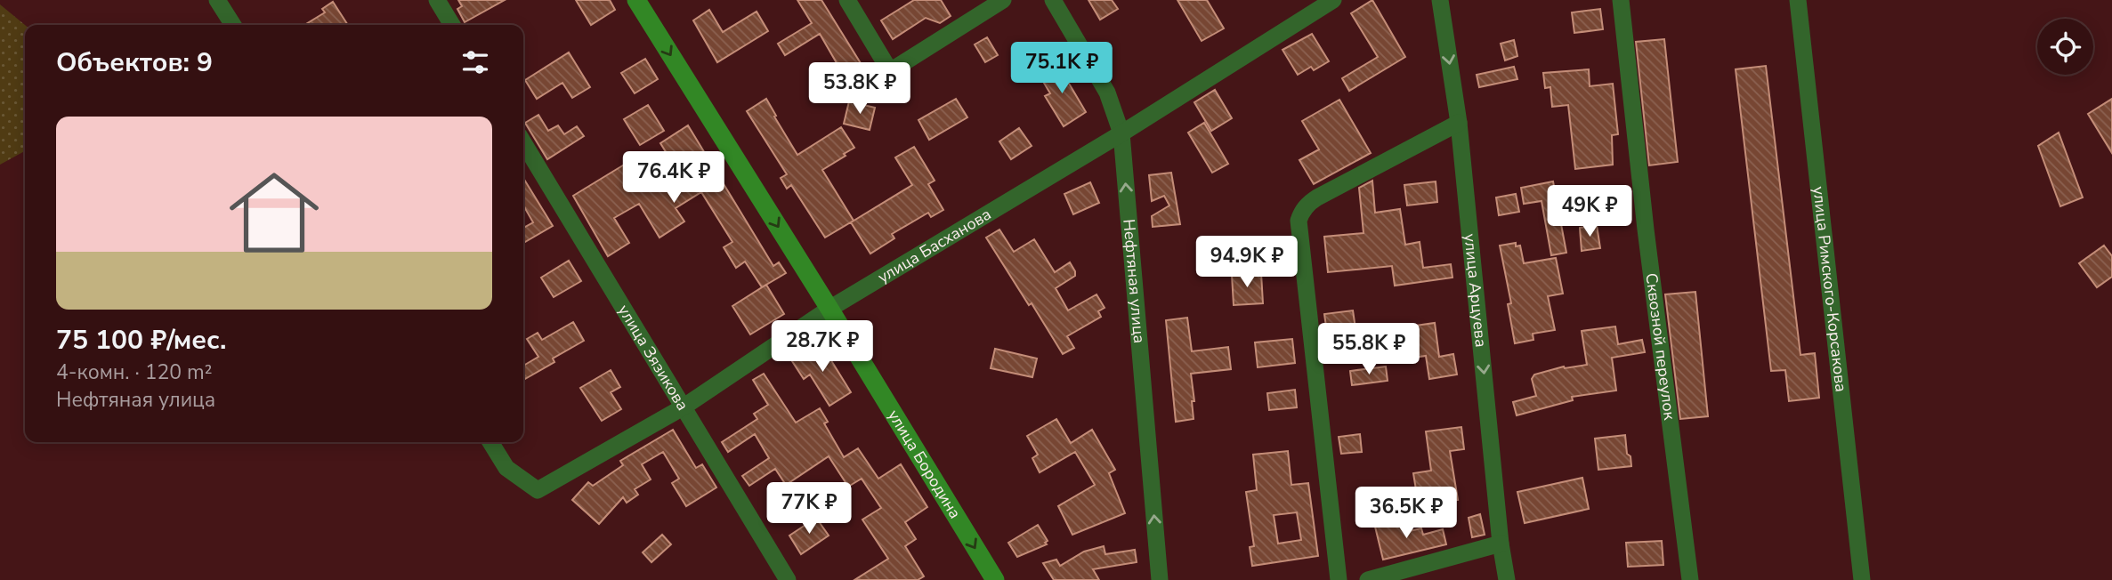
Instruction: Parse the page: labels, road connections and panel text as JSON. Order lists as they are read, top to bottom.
{
  "streets": {
    "street": [
      "улица Басханова",
      "Нефтяная улица",
      "улица Арцуева",
      "улица Римского-Корсакова",
      "Сквозной переулок",
      "улица Зязикова",
      "улица Бородина"
    ]
  },
  "crossings": [
    ["улица Басханова", "Нефтяная улица"],
    ["улица Басханова", "улица Зязикова"],
    ["улица Басханова", "улица Бородина"]
  ],
  "one_way": ["Нефтяная улица", "улица Арцуева", "улица Бородина"],
  "page": {
    "heading": "Объектов: 9",
    "price": [
      "75.1K ₽",
      "53.8K ₽",
      "76.4K ₽",
      "49K ₽",
      "94.9K ₽",
      "28.7K ₽",
      "55.8K ₽",
      "77K ₽",
      "36.5K ₽"
    ],
    "list": [
      {
        "name": "75 100 ₽/мес.",
        "note": "4-комн. · 120 m² · Нефтяная улица"
      }
    ]
  }
}
